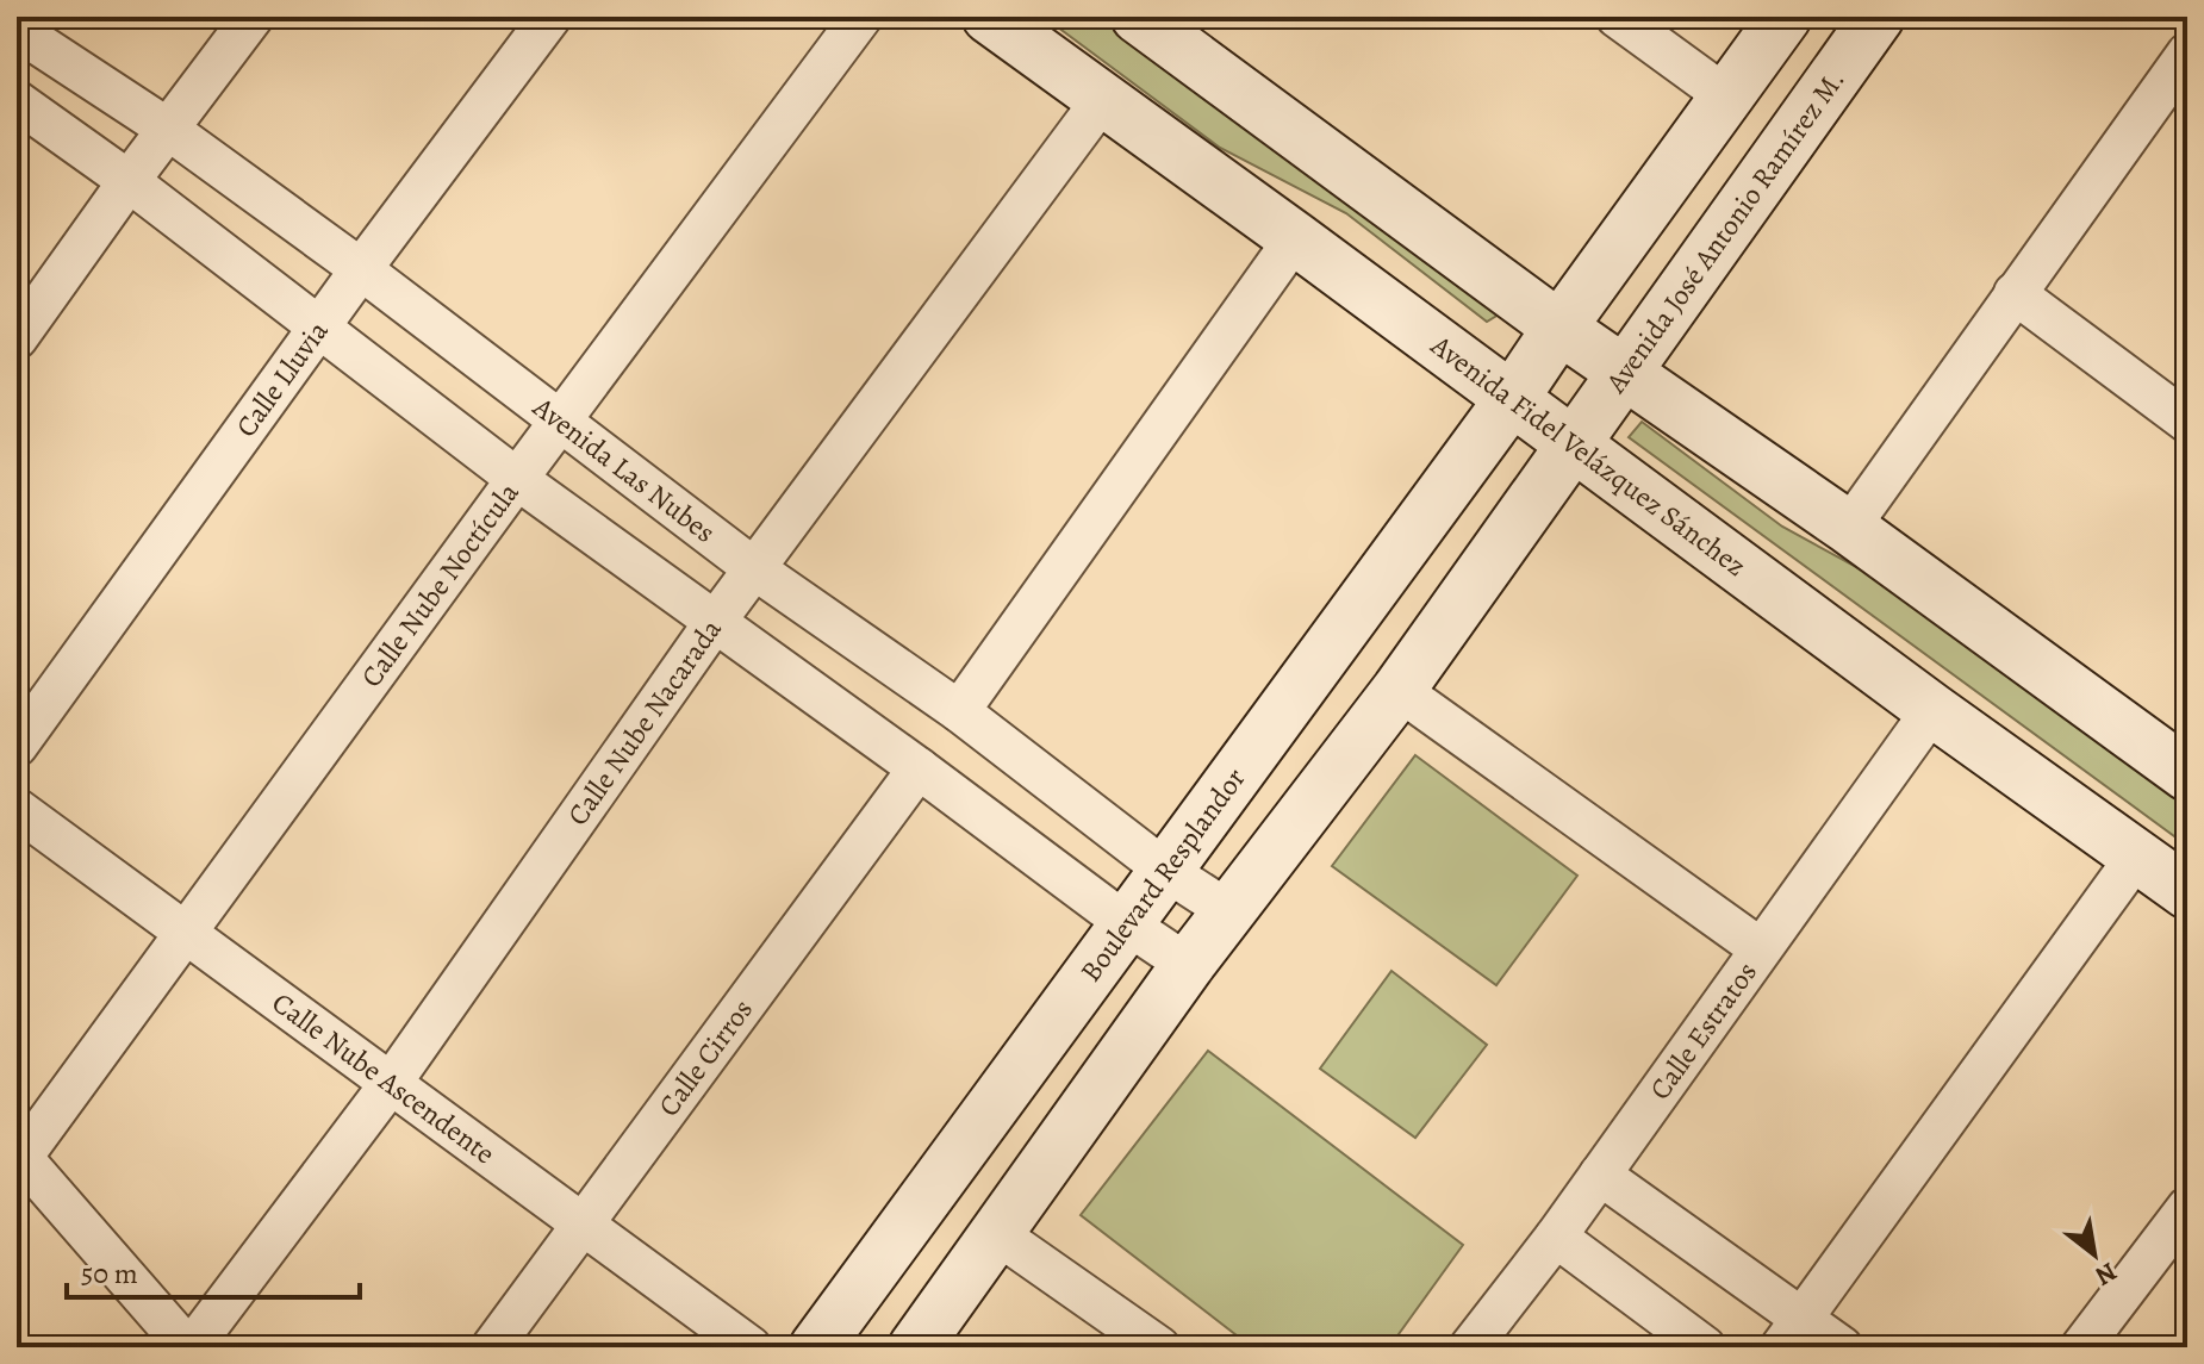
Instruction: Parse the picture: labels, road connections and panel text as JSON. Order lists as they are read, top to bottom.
{
  "streets": {
    "main road": ["Avenida José Antonio Ramírez M.", "Avenida Fidel Velázquez Sánchez", "Boulevard Resplandor"],
    "street": [
      "Calle Lluvia",
      "Avenida Las Nubes",
      "Calle Nube Noctícula",
      "Calle Nube Nacarada",
      "Calle Estratos",
      "Calle Cirros",
      "Calle Nube Ascendente"
    ]
  },
  "crossings": [
    ["Avenida José Antonio Ramírez M.", "Avenida Fidel Velázquez Sánchez"],
    ["Calle Lluvia", "Avenida Las Nubes"],
    ["Avenida Fidel Velázquez Sánchez", "Calle Nube Nacarada"],
    ["Avenida Fidel Velázquez Sánchez", "Boulevard Resplandor"],
    ["Avenida Fidel Velázquez Sánchez", "Calle Estratos"],
    ["Avenida Las Nubes", "Calle Nube Noctícula"],
    ["Avenida Las Nubes", "Calle Nube Nacarada"],
    ["Avenida Las Nubes", "Boulevard Resplandor"],
    ["Calle Nube Noctícula", "Calle Nube Ascendente"],
    ["Calle Nube Nacarada", "Calle Nube Ascendente"],
    ["Calle Cirros", "Calle Nube Ascendente"]
  ],
  "scale_bar": "50 m",
  "north": "bottom right"
}
